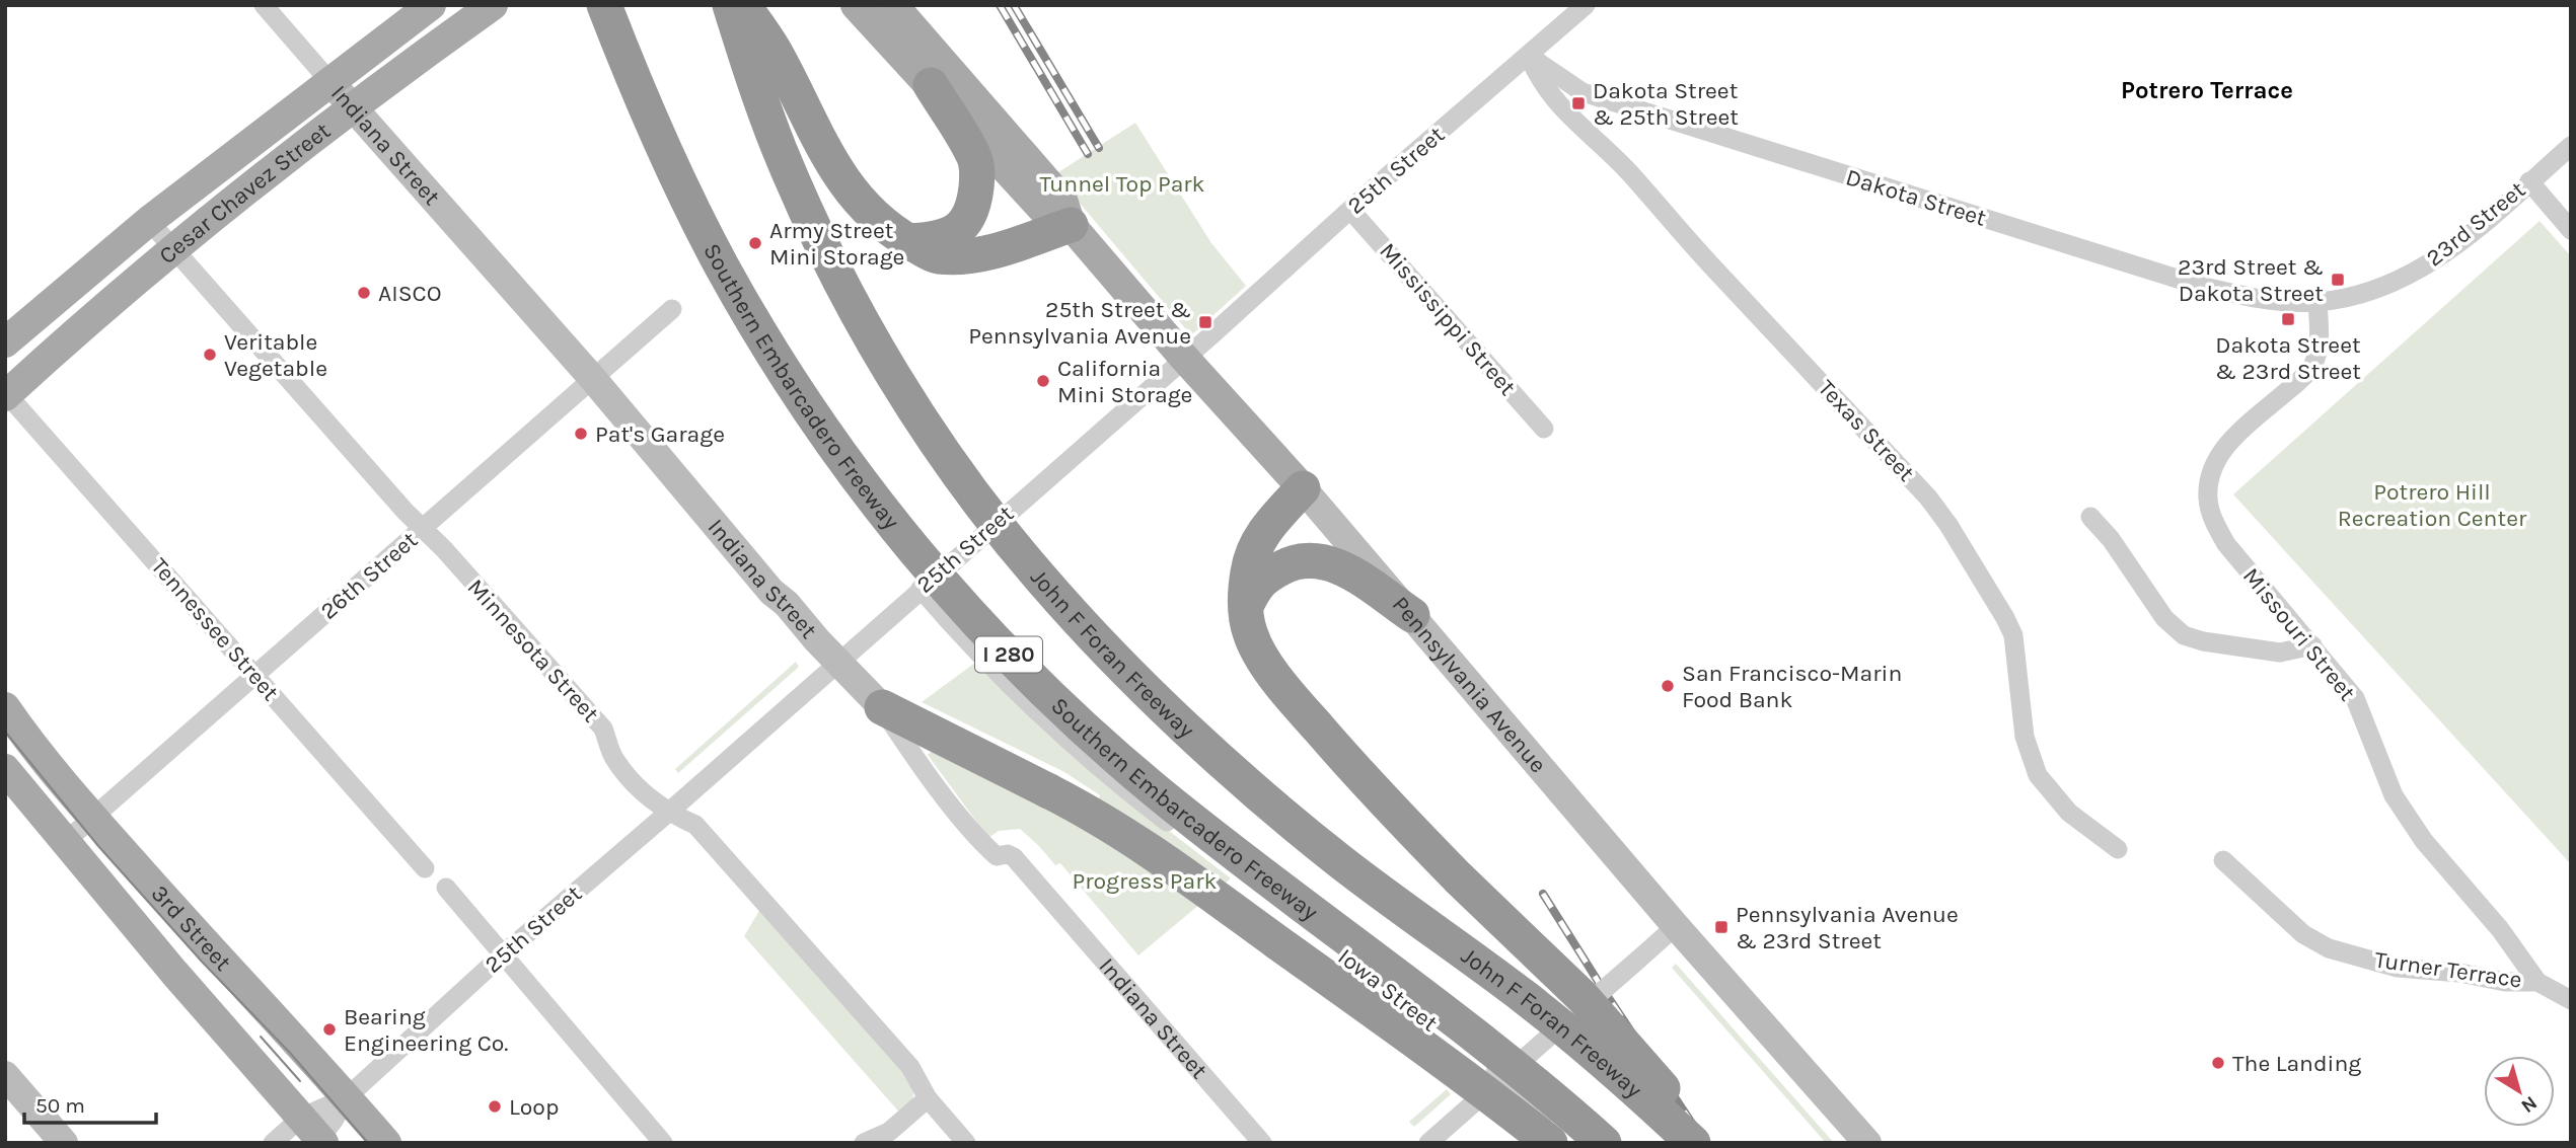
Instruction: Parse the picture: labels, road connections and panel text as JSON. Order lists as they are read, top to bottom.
{
  "streets": {
    "highway": ["Southern Embarcadero Freeway", "John F Foran Freeway", "I 280"],
    "main road": [
      "Indiana Street",
      "Cesar Chavez Street",
      "Pennsylvania Avenue",
      "3rd Street"
    ],
    "street": [
      "25th Street",
      "Dakota Street",
      "23rd Street",
      "Mississippi Street",
      "Texas Street",
      "26th Street",
      "Tennessee Street",
      "Missouri Street",
      "Minnesota Street",
      "Turner Terrace",
      "Iowa Street"
    ]
  },
  "crossings": [
    ["Indiana Street", "25th Street"],
    ["Indiana Street", "Cesar Chavez Street"],
    ["Indiana Street", "26th Street"],
    ["25th Street", "Dakota Street"],
    ["25th Street", "Mississippi Street"],
    ["25th Street", "Texas Street"],
    ["25th Street", "Minnesota Street"],
    ["25th Street", "Pennsylvania Avenue"],
    ["25th Street", "3rd Street"],
    ["25th Street", "Iowa Street"],
    ["Cesar Chavez Street", "Tennessee Street"],
    ["Cesar Chavez Street", "Minnesota Street"],
    ["Dakota Street", "23rd Street"],
    ["Dakota Street", "Texas Street"],
    ["Dakota Street", "Missouri Street"],
    ["23rd Street", "Missouri Street"],
    ["26th Street", "Tennessee Street"],
    ["26th Street", "Minnesota Street"],
    ["26th Street", "3rd Street"],
    ["Missouri Street", "Turner Terrace"]
  ],
  "districts": ["Potrero Terrace"],
  "parks": ["Tunnel Top Park", "Potrero Hill Recreation Center", "Progress Park"],
  "places": {
    "transit": [
      "Dakota Street & 25th Street",
      "23rd Street & Dakota Street",
      "Dakota Street & 23rd Street",
      "25th Street & Pennsylvania Avenue",
      "Pennsylvania Avenue & 23rd Street"
    ],
    "other": [
      "Army Street Mini Storage",
      "AISCO",
      "Veritable Vegetable",
      "California Mini Storage",
      "Pat's Garage",
      "San Francisco-Marin Food Bank",
      "Bearing Engineering Co.",
      "The Landing",
      "Loop"
    ]
  },
  "scale_bar": "50 m",
  "north": "bottom right"
}
